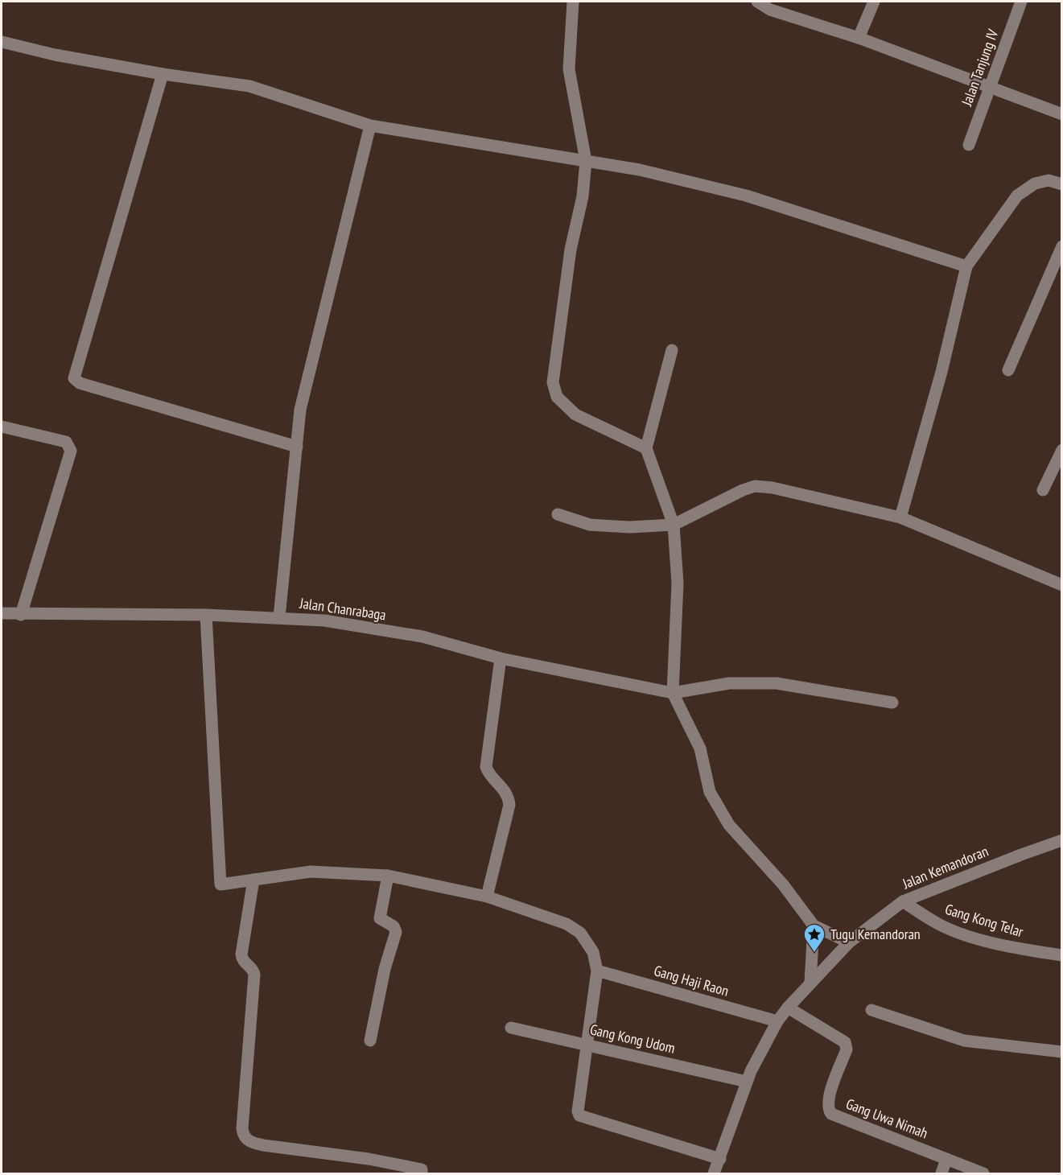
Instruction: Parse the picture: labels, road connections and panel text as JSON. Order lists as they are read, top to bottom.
{
  "streets": {
    "street": [
      "Jalan Tanjung IV",
      "Jalan Chanrabaga",
      "Jalan Kemandoran",
      "Gang Kong Telar",
      "Gang Haji Raon",
      "Gang Kong Udom",
      "Gang Uwa Nimah"
    ]
  },
  "crossings": [
    ["Jalan Kemandoran", "Gang Kong Telar"],
    ["Jalan Kemandoran", "Gang Haji Raon"],
    ["Jalan Kemandoran", "Gang Kong Udom"],
    ["Jalan Kemandoran", "Gang Uwa Nimah"]
  ],
  "places": {
    "place": ["Tugu Kemandoran"]
  }
}
